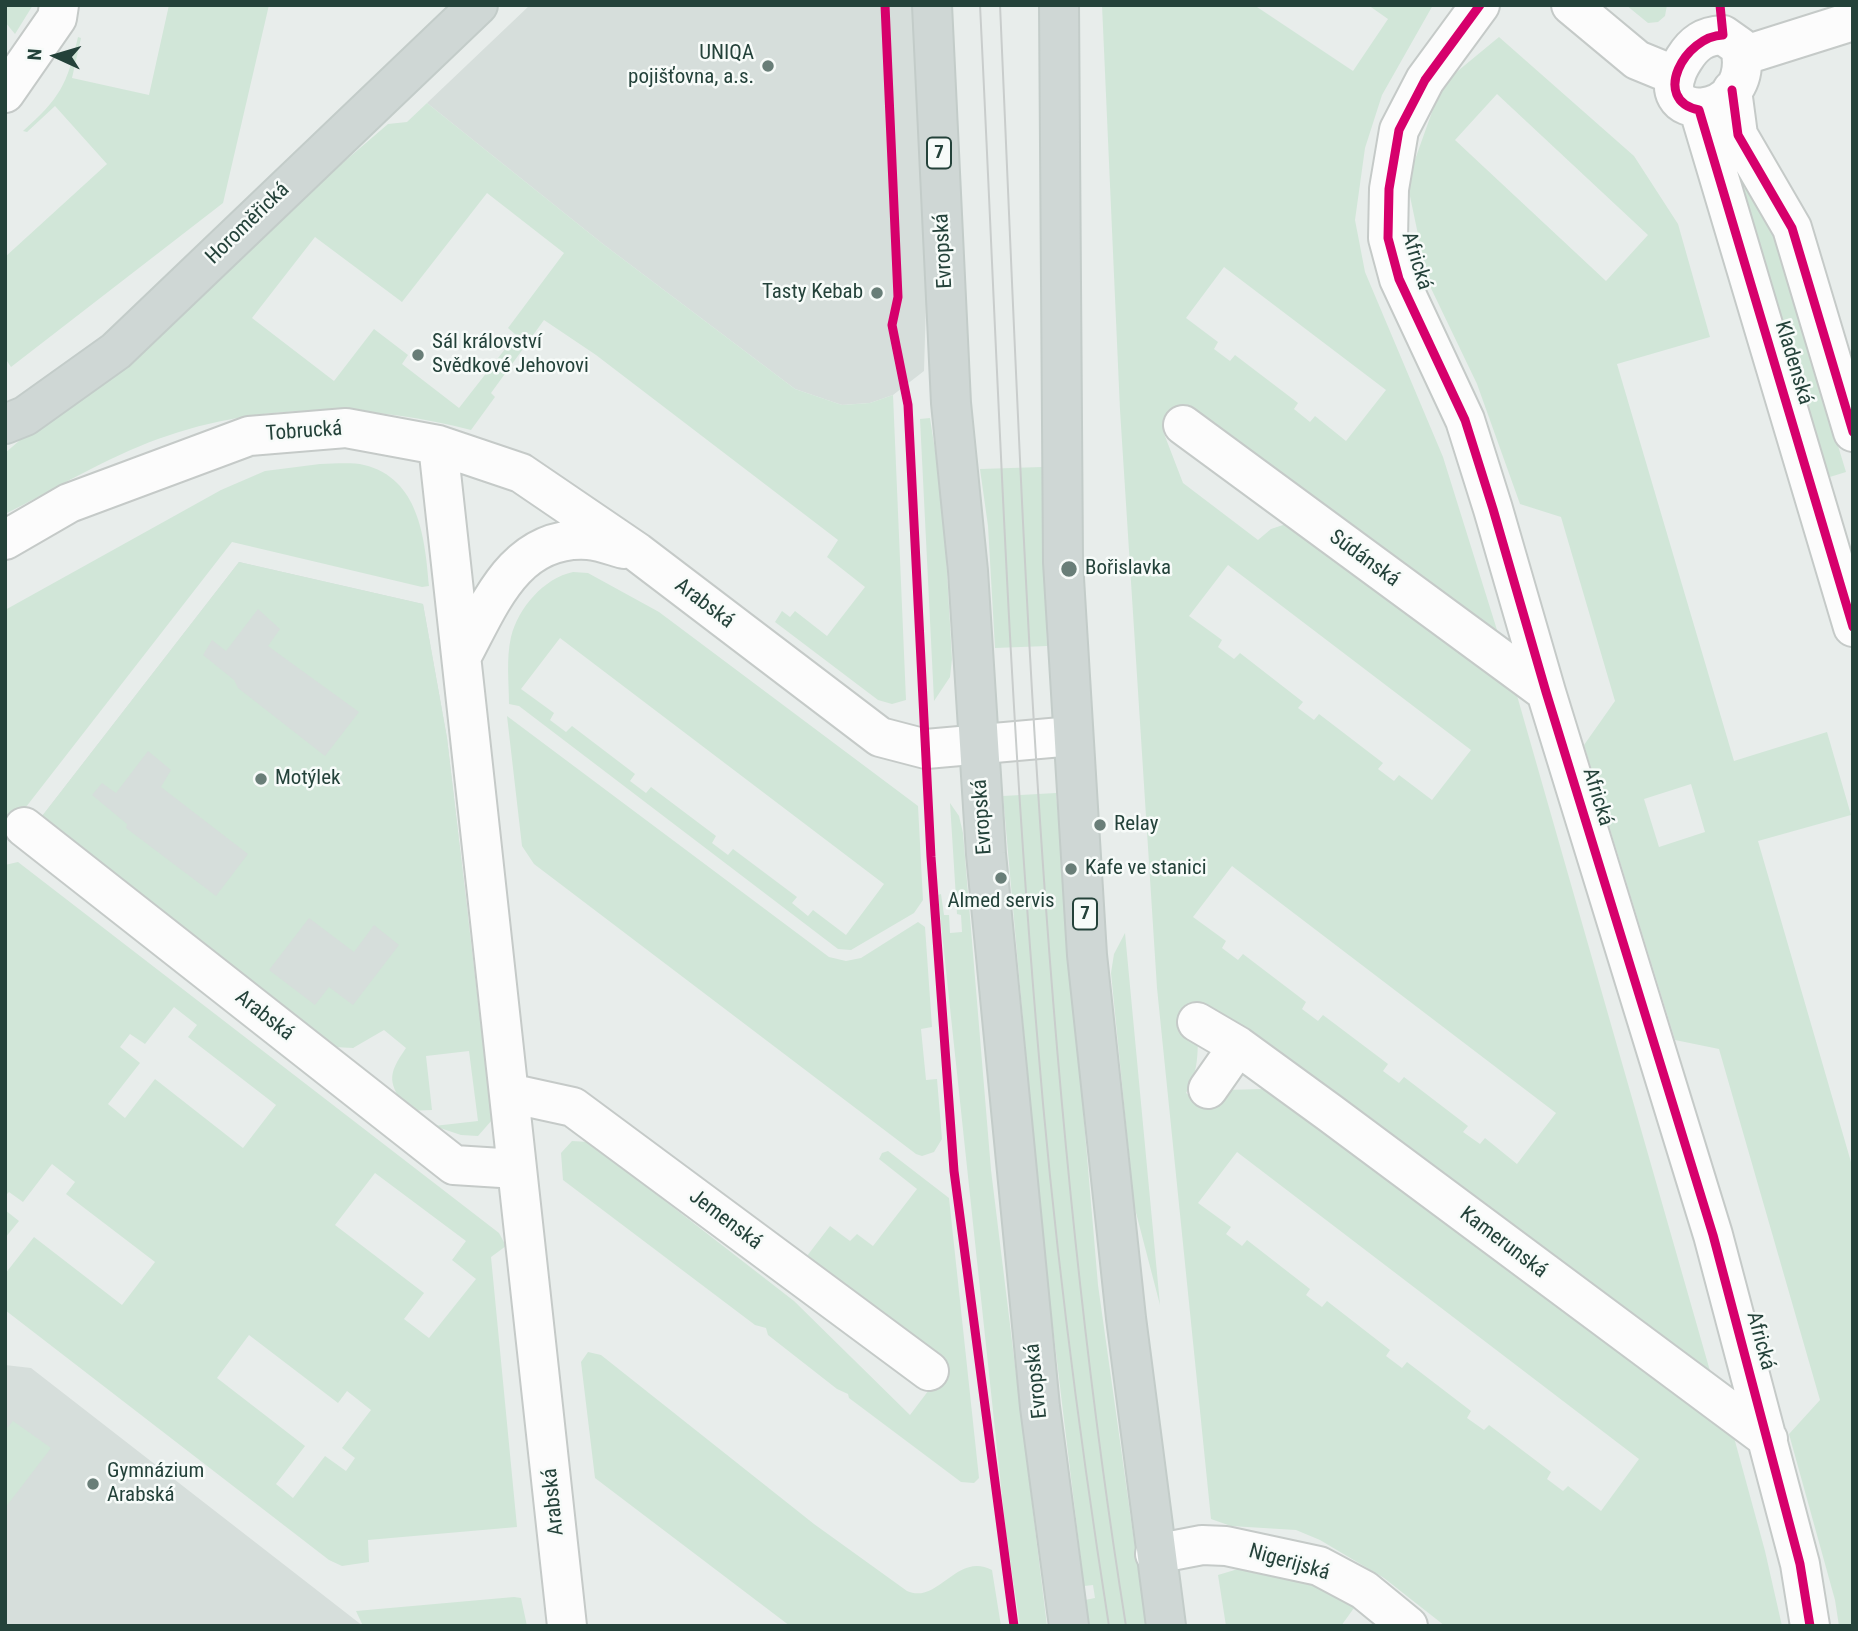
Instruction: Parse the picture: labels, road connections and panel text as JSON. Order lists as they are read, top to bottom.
{
  "streets": {
    "main road": ["7", "Horoměřická", "Evropská"],
    "street": [
      "Africká",
      "Kladenská",
      "Tobrucká",
      "Súdánská",
      "Arabská",
      "Jemenská",
      "Kamerunská",
      "Nigerijská"
    ]
  },
  "crossings": [
    ["7", "Arabská"],
    ["7", "Nigerijská"],
    ["Evropská", "Arabská"],
    ["Africká", "Súdánská"],
    ["Africká", "Kamerunská"],
    ["Tobrucká", "Arabská"],
    ["Arabská", "Jemenská"]
  ],
  "places": [
    "UNIQA pojišťovna, a.s.",
    "Tasty Kebab",
    "Sál království Svědkové Jehovovi",
    "Bořislavka",
    "Motýlek",
    "Relay",
    "Kafe ve stanici",
    "Almed servis",
    "Gymnázium Arabská"
  ],
  "north": "left"
}
